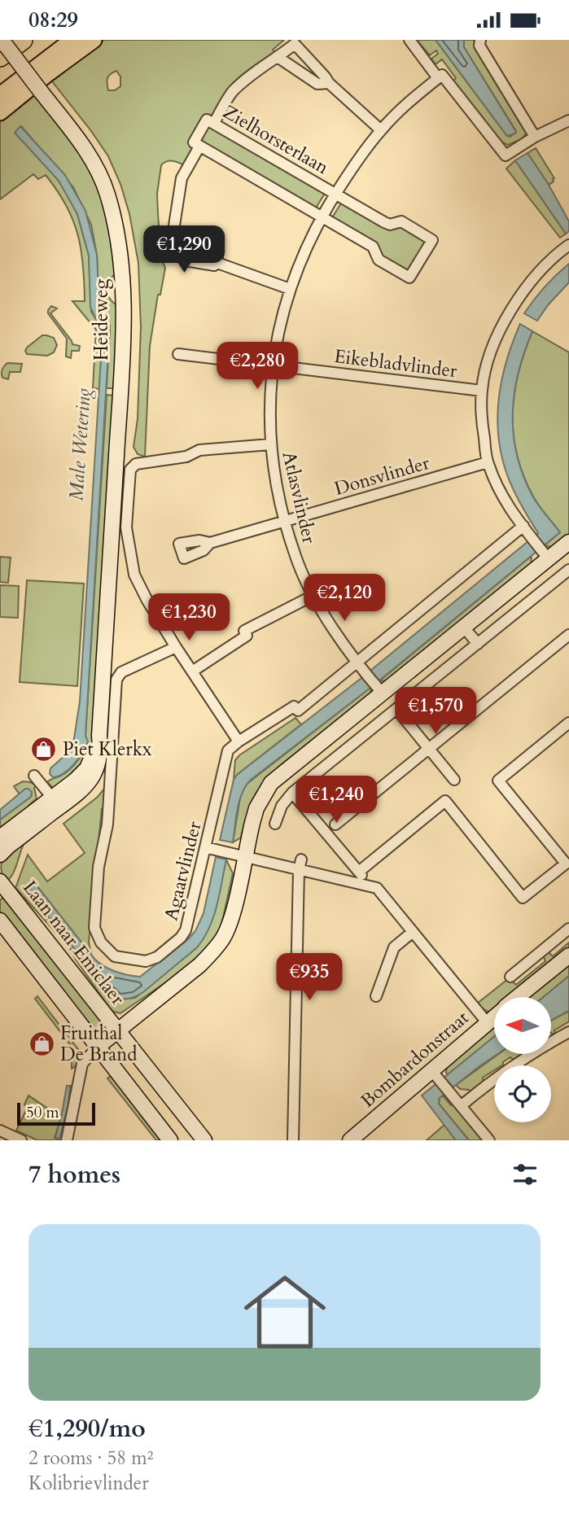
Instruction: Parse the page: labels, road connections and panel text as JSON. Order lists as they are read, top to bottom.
{
  "streets": {
    "street": [
      "Zielhorsterlaan",
      "Heideweg",
      "Eikebladvlinder",
      "Donsvlinder",
      "Atlasvlinder",
      "Agaatvlinder",
      "Laan naar Emiclaer",
      "Bombardonstraat"
    ]
  },
  "crossings": [
    ["Zielhorsterlaan", "Atlasvlinder"],
    ["Eikebladvlinder", "Atlasvlinder"],
    ["Donsvlinder", "Atlasvlinder"],
    ["Atlasvlinder", "Agaatvlinder"]
  ],
  "water": ["Male Wetering"],
  "places": {
    "shop": ["Piet Klerkx", "Fruithal De Brand"]
  },
  "scale_bar": "50 m",
  "north": "left",
  "page": {
    "status": "08:29",
    "price": [
      "€1,290",
      "€2,280",
      "€2,120",
      "€1,230",
      "€1,570",
      "€1,240",
      "€935"
    ],
    "scale": "50 m",
    "heading": "7 homes",
    "list": [
      {
        "name": "€1,290/mo",
        "note": "2 rooms · 58 m² · Kolibrievlinder"
      }
    ]
  }
}
